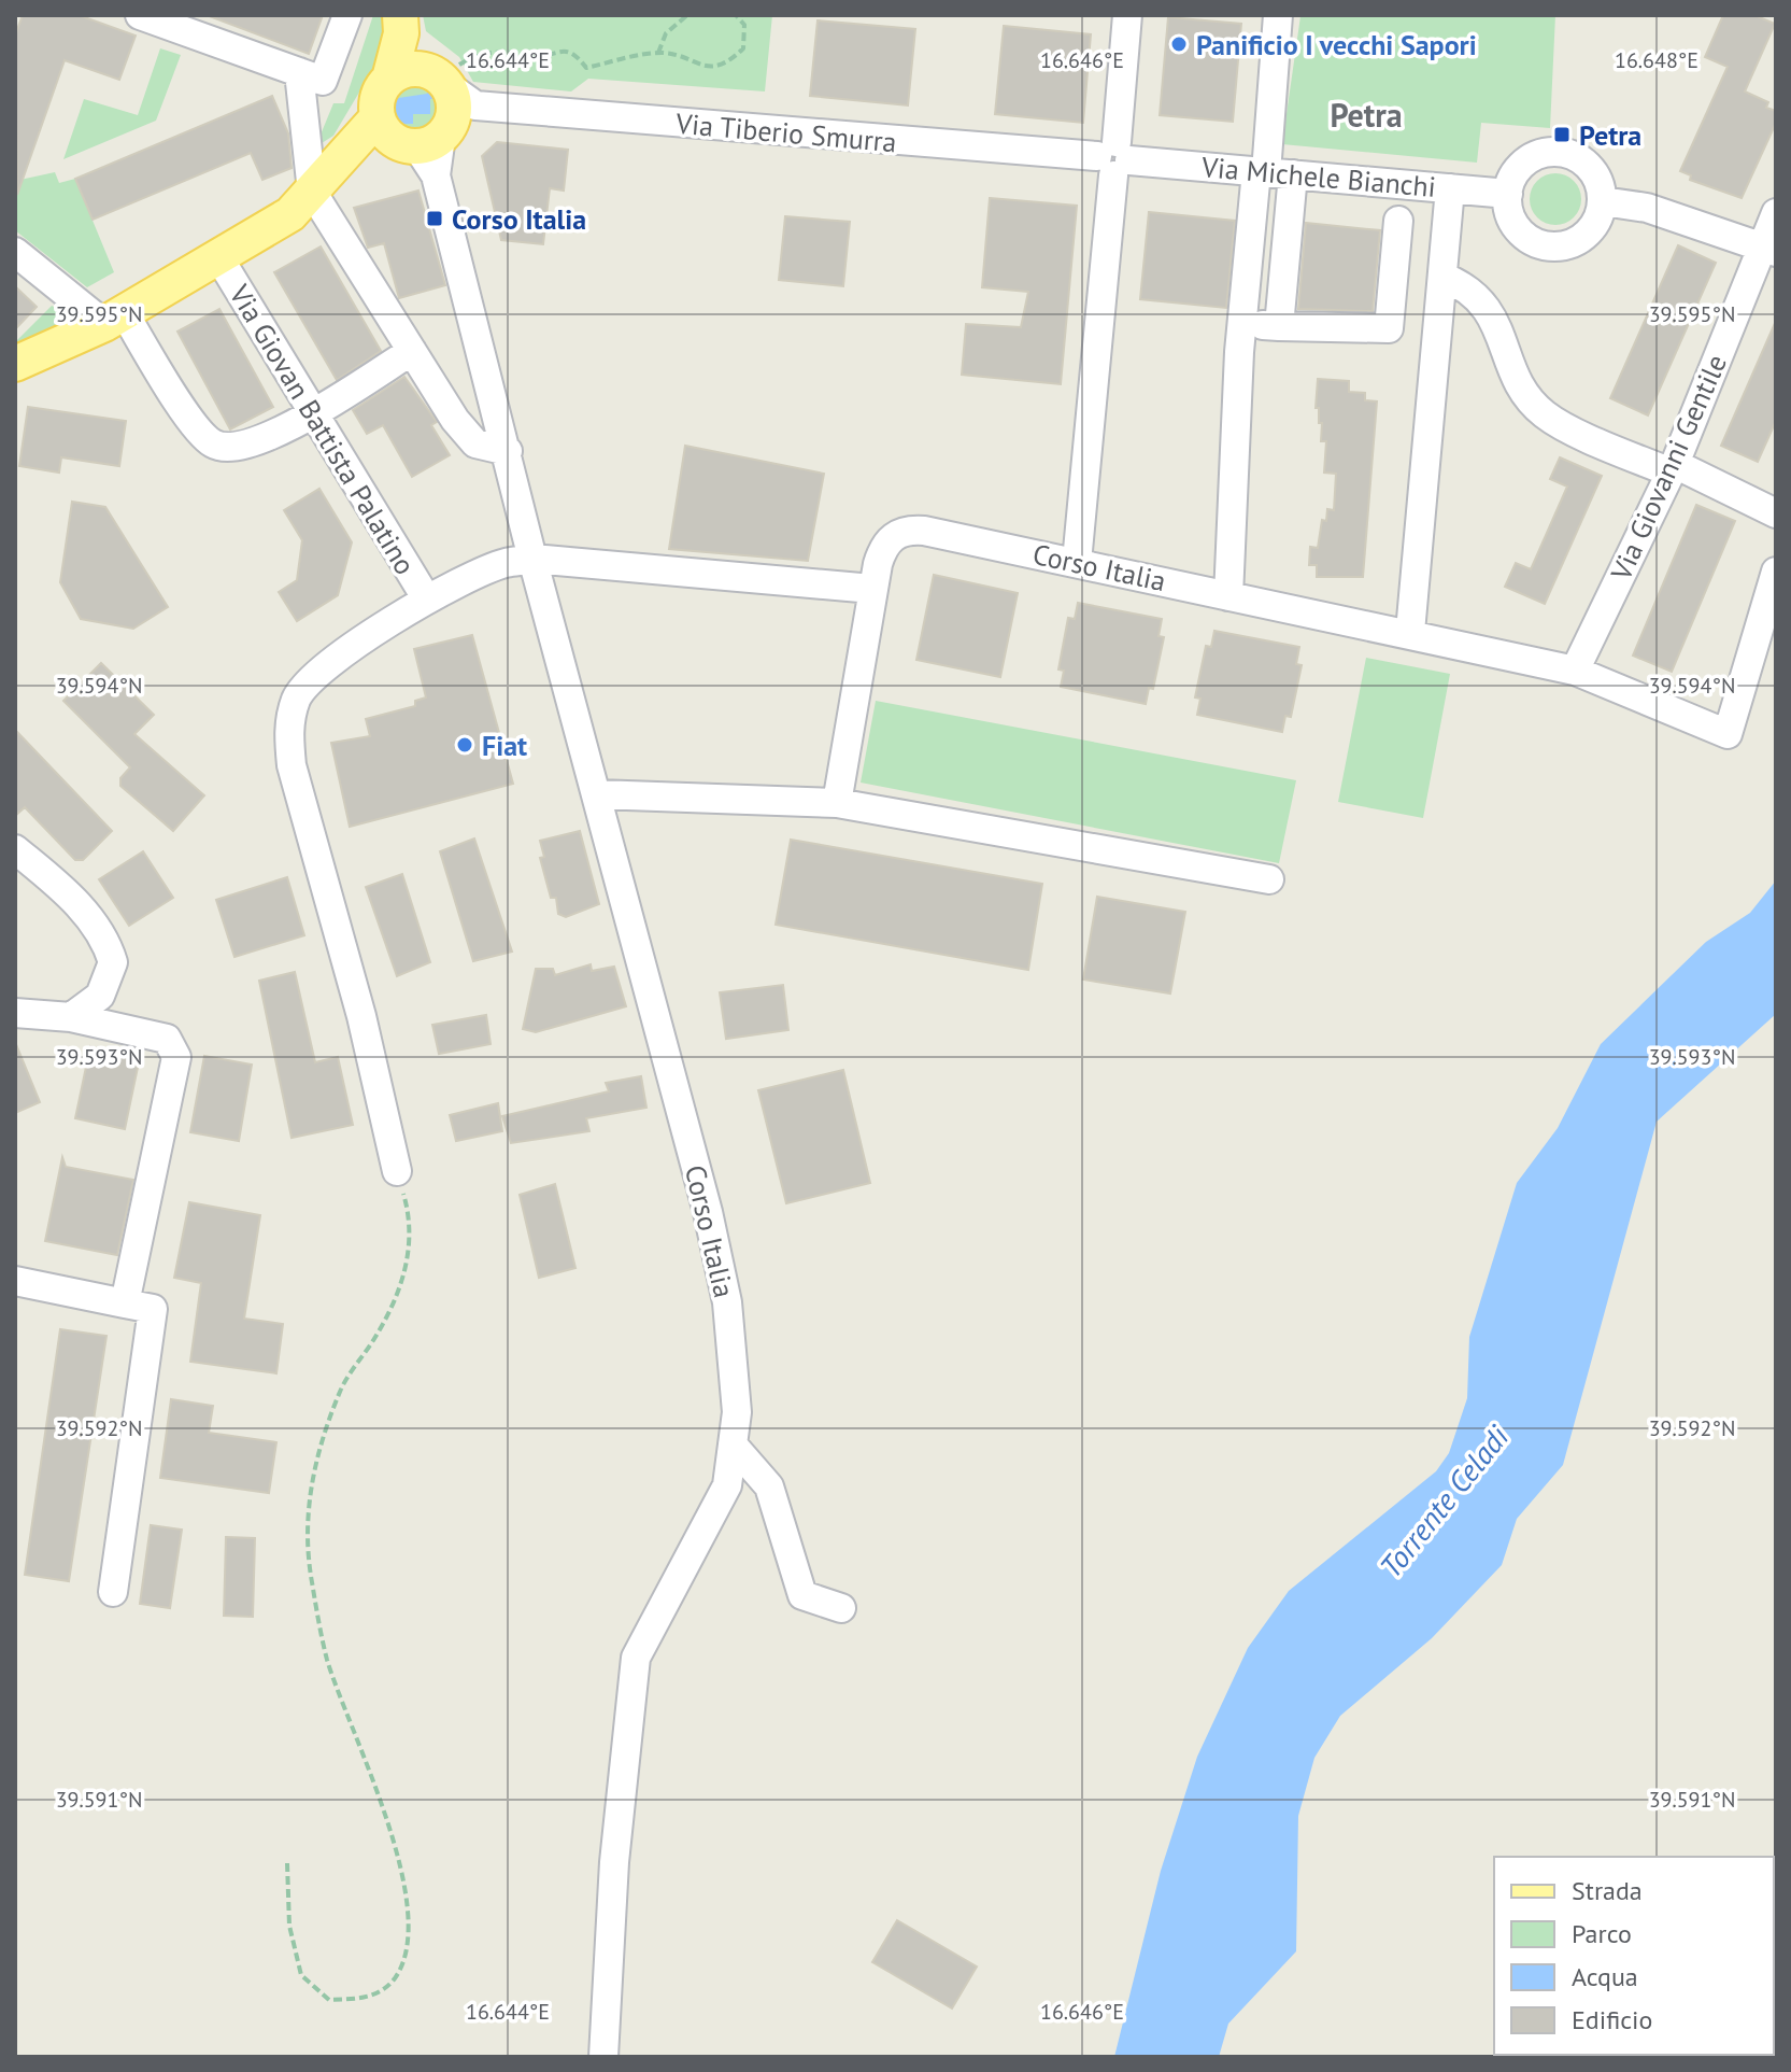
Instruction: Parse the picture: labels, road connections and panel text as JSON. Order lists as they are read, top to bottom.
{
  "streets": {
    "street": [
      "Via Tiberio Smurra",
      "Via Michele Bianchi",
      "Via Giovan Battista Palatino",
      "Via Giovanni Gentile",
      "Corso Italia"
    ]
  },
  "crossings": [
    ["Via Tiberio Smurra", "Via Michele Bianchi"],
    ["Via Tiberio Smurra", "Corso Italia"],
    ["Via Giovanni Gentile", "Corso Italia"]
  ],
  "districts": ["Petra"],
  "water": ["Torrente Celadi"],
  "places": {
    "other": ["Panificio I vecchi Sapori", "Fiat"],
    "transit": ["Petra", "Corso Italia"]
  },
  "legend": [
    "Strada",
    "Parco",
    "Acqua",
    "Edificio"
  ],
  "coordinates": [
    "16.644°E",
    "16.646°E",
    "16.648°E",
    "39.595°N",
    "39.594°N",
    "39.593°N",
    "39.592°N",
    "39.591°N"
  ]
}
